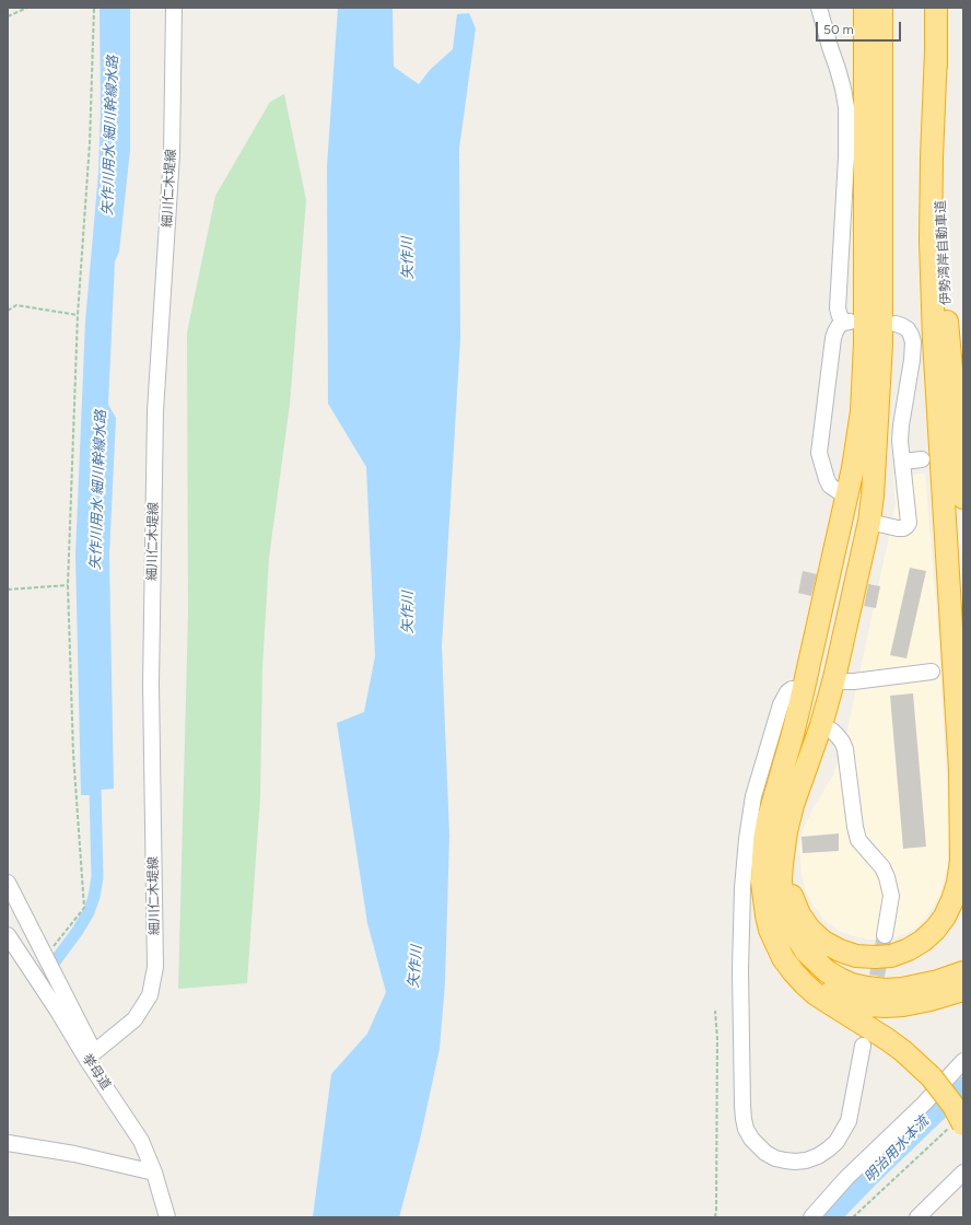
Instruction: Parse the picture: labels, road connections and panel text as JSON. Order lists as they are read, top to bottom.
{
  "streets": {
    "highway": ["伊勢湾岸自動車道"],
    "street": ["細川仁木堤線", "挙母道"]
  },
  "crossings": [
    ["細川仁木堤線", "挙母道"]
  ],
  "water": ["矢作川用水 細川幹線水路", "矢作川", "明治用水本流"],
  "scale_bar": "50 m"
}
